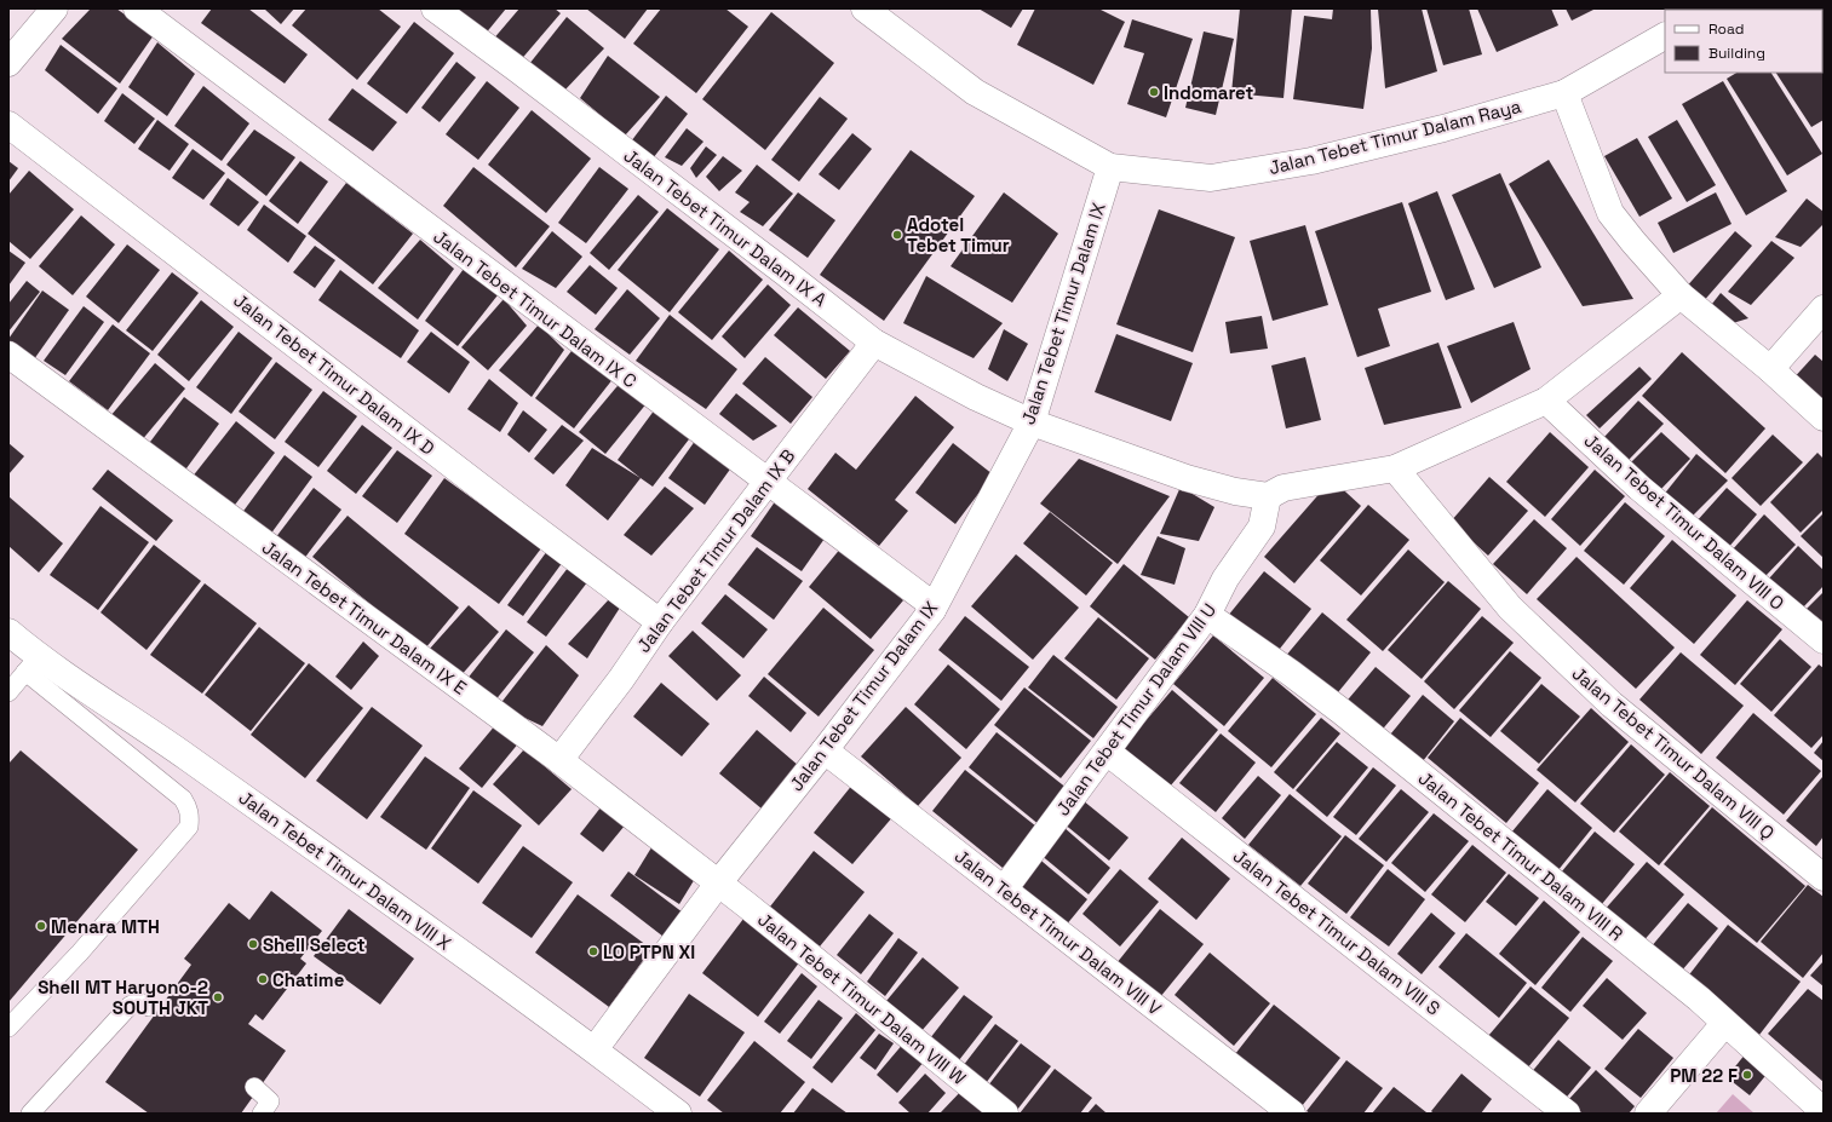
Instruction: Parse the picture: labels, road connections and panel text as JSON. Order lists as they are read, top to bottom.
{
  "streets": {
    "street": [
      "Jalan Tebet Timur Dalam Raya",
      "Jalan Tebet Timur Dalam IX A",
      "Jalan Tebet Timur Dalam IX C",
      "Jalan Tebet Timur Dalam IX",
      "Jalan Tebet Timur Dalam IX D",
      "Jalan Tebet Timur Dalam VIII O",
      "Jalan Tebet Timur Dalam IX B",
      "Jalan Tebet Timur Dalam IX E",
      "Jalan Tebet Timur Dalam VIII U",
      "Jalan Tebet Timur Dalam VIII Q",
      "Jalan Tebet Timur Dalam VIII R",
      "Jalan Tebet Timur Dalam VIII X",
      "Jalan Tebet Timur Dalam VIII V",
      "Jalan Tebet Timur Dalam VIII S",
      "Jalan Tebet Timur Dalam VIII W"
    ]
  },
  "crossings": [
    ["Jalan Tebet Timur Dalam Raya", "Jalan Tebet Timur Dalam IX"],
    ["Jalan Tebet Timur Dalam IX A", "Jalan Tebet Timur Dalam IX"],
    ["Jalan Tebet Timur Dalam IX A", "Jalan Tebet Timur Dalam IX B"],
    ["Jalan Tebet Timur Dalam IX A", "Jalan Tebet Timur Dalam VIII U"],
    ["Jalan Tebet Timur Dalam IX C", "Jalan Tebet Timur Dalam IX"],
    ["Jalan Tebet Timur Dalam IX C", "Jalan Tebet Timur Dalam IX B"],
    ["Jalan Tebet Timur Dalam IX", "Jalan Tebet Timur Dalam IX E"],
    ["Jalan Tebet Timur Dalam IX", "Jalan Tebet Timur Dalam VIII X"],
    ["Jalan Tebet Timur Dalam IX", "Jalan Tebet Timur Dalam VIII V"],
    ["Jalan Tebet Timur Dalam IX", "Jalan Tebet Timur Dalam VIII W"],
    ["Jalan Tebet Timur Dalam IX D", "Jalan Tebet Timur Dalam IX B"],
    ["Jalan Tebet Timur Dalam IX B", "Jalan Tebet Timur Dalam IX E"],
    ["Jalan Tebet Timur Dalam IX E", "Jalan Tebet Timur Dalam VIII W"],
    ["Jalan Tebet Timur Dalam VIII U", "Jalan Tebet Timur Dalam VIII R"],
    ["Jalan Tebet Timur Dalam VIII U", "Jalan Tebet Timur Dalam VIII V"],
    ["Jalan Tebet Timur Dalam VIII U", "Jalan Tebet Timur Dalam VIII S"]
  ],
  "places": [
    "Indomaret",
    "Adotel Tebet Timur",
    "Menara MTH",
    "Shell Select",
    "LO PTPN XI",
    "Chatime",
    "Shell MT Haryono-2 SOUTH JKT",
    "PM 22 F"
  ],
  "legend": ["Road", "Building"]
}
